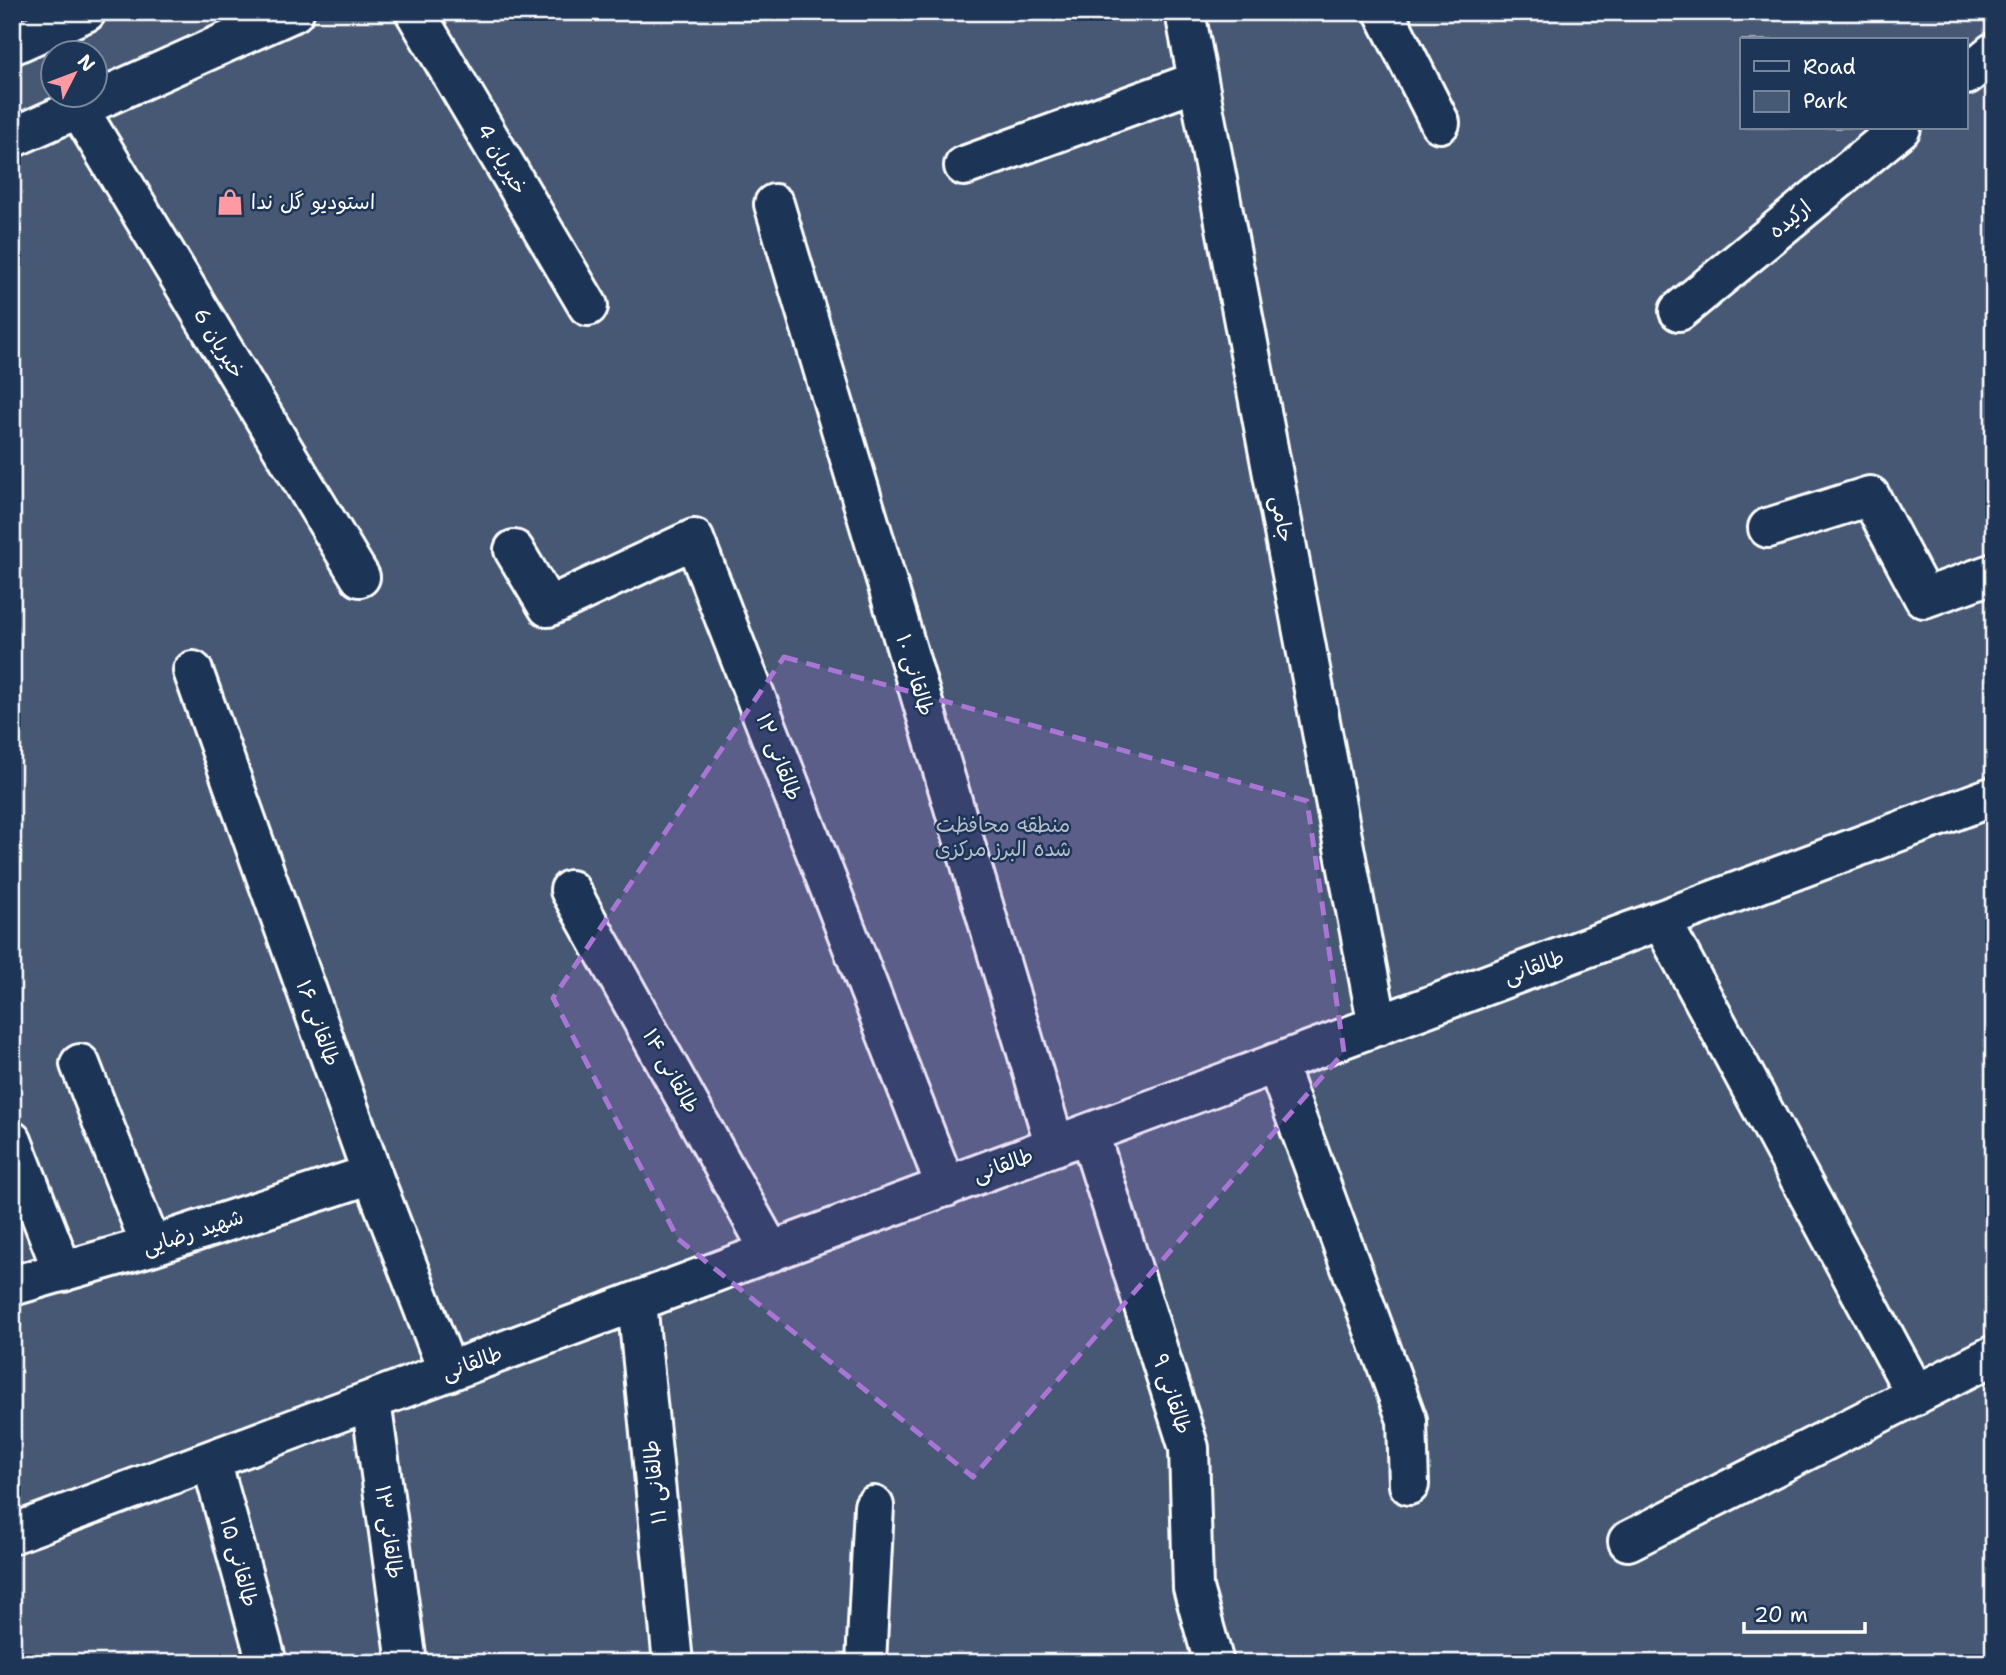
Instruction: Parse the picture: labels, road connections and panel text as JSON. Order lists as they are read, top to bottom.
{
  "streets": {
    "street": [
      "خیریان 4",
      "ارکیده",
      "خیریان 6",
      "جامی",
      "طالقانی ۱۰",
      "طالقانی ۱۲",
      "طالقانی",
      "طالقانی ۱۶",
      "طالقانی ۱۴",
      "شهید رضایی",
      "طالقانی ۹",
      "طالقانی ۱۱",
      "طالقانی ۱۳",
      "طالقانی ۱۵"
    ]
  },
  "crossings": [
    ["جامی", "طالقانی"],
    ["طالقانی ۱۰", "طالقانی"],
    ["طالقانی ۱۰", "طالقانی ۹"],
    ["طالقانی ۱۲", "طالقانی"],
    ["طالقانی", "طالقانی ۱۶"],
    ["طالقانی", "طالقانی ۱۴"],
    ["طالقانی", "طالقانی ۹"],
    ["طالقانی", "طالقانی ۱۱"],
    ["طالقانی", "طالقانی ۱۳"],
    ["طالقانی", "طالقانی ۱۵"],
    ["طالقانی ۱۶", "شهید رضایی"]
  ],
  "parks": ["منطقه محافظت شده البرز مرکزی"],
  "places": {
    "shop": ["استودیو گل ندا"]
  },
  "legend": ["Road", "Park"],
  "scale_bar": "20 m",
  "north": "top right"
}
